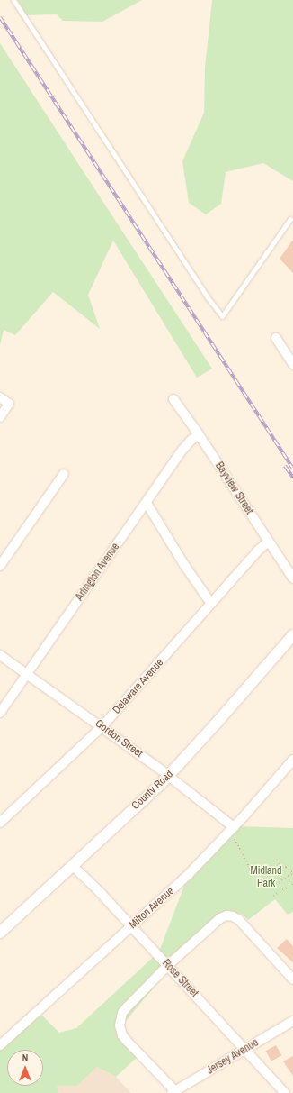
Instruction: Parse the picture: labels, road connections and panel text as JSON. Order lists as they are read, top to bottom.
{
  "streets": {
    "street": [
      "Bayview Street",
      "Arlington Avenue",
      "Delaware Avenue",
      "Gordon Street",
      "County Road",
      "Milton Avenue",
      "Rose Street",
      "Jersey Avenue"
    ]
  },
  "crossings": [
    ["Bayview Street", "Arlington Avenue"],
    ["Bayview Street", "Delaware Avenue"],
    ["Arlington Avenue", "Gordon Street"],
    ["Delaware Avenue", "Gordon Street"],
    ["Gordon Street", "County Road"],
    ["Gordon Street", "Milton Avenue"],
    ["County Road", "Rose Street"],
    ["Milton Avenue", "Rose Street"],
    ["Rose Street", "Jersey Avenue"]
  ],
  "parks": ["Midland Park"],
  "north": "top"
}
